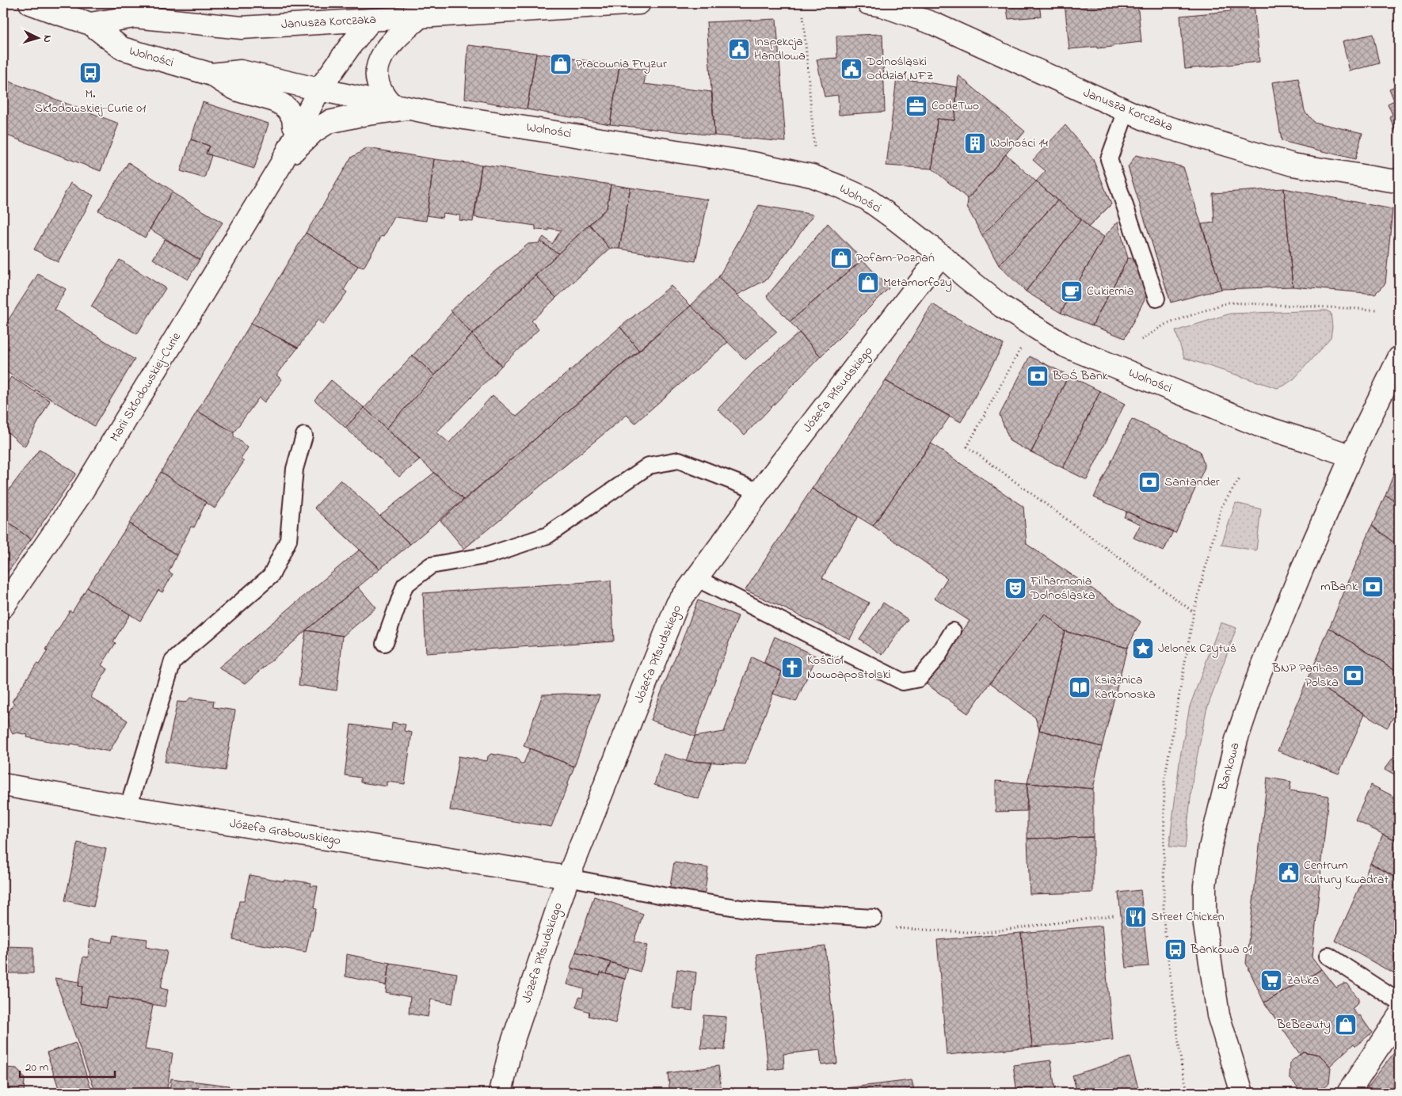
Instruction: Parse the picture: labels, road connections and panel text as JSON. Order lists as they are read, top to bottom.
{
  "streets": {
    "street": [
      "Janusza Korczaka",
      "Wolności",
      "Marii Skłodowskiej-Curie",
      "Józefa Piłsudskiego",
      "Bankowa",
      "Józefa Grabowskiego"
    ]
  },
  "crossings": [
    ["Janusza Korczaka", "Wolności"],
    ["Janusza Korczaka", "Marii Skłodowskiej-Curie"],
    ["Wolności", "Marii Skłodowskiej-Curie"],
    ["Wolności", "Józefa Piłsudskiego"],
    ["Wolności", "Bankowa"],
    ["Józefa Piłsudskiego", "Józefa Grabowskiego"]
  ],
  "places": {
    "public building": ["Inspekcja Handlowa", "Dolnośląski Oddział NFZ", "Centrum Kultury Kwadrat"],
    "shop": [
      "Pracownia Fryzur",
      "Pofam-Poznań",
      "Metamorfozy",
      "BeBeauty"
    ],
    "bus stop": ["M. Skłodowskiej-Curie 01", "Bankowa 01"],
    "office": ["CodeTwo"],
    "building": ["Wolności 14"],
    "cafe": ["Cukiernia"],
    "bank": [
      "BOŚ Bank",
      "Santander",
      "mBank",
      "BNP Paribas Polska"
    ],
    "theatre": ["Filharmonia Dolnośląska"],
    "place": ["Jelonek Czytuś"],
    "church": ["Kościół Nowoapostolski"],
    "library": ["Książnica Karkonoska"],
    "restaurant": ["Street Chicken"],
    "supermarket": ["Żabka"]
  },
  "scale_bar": "20 m",
  "north": "right"
}
